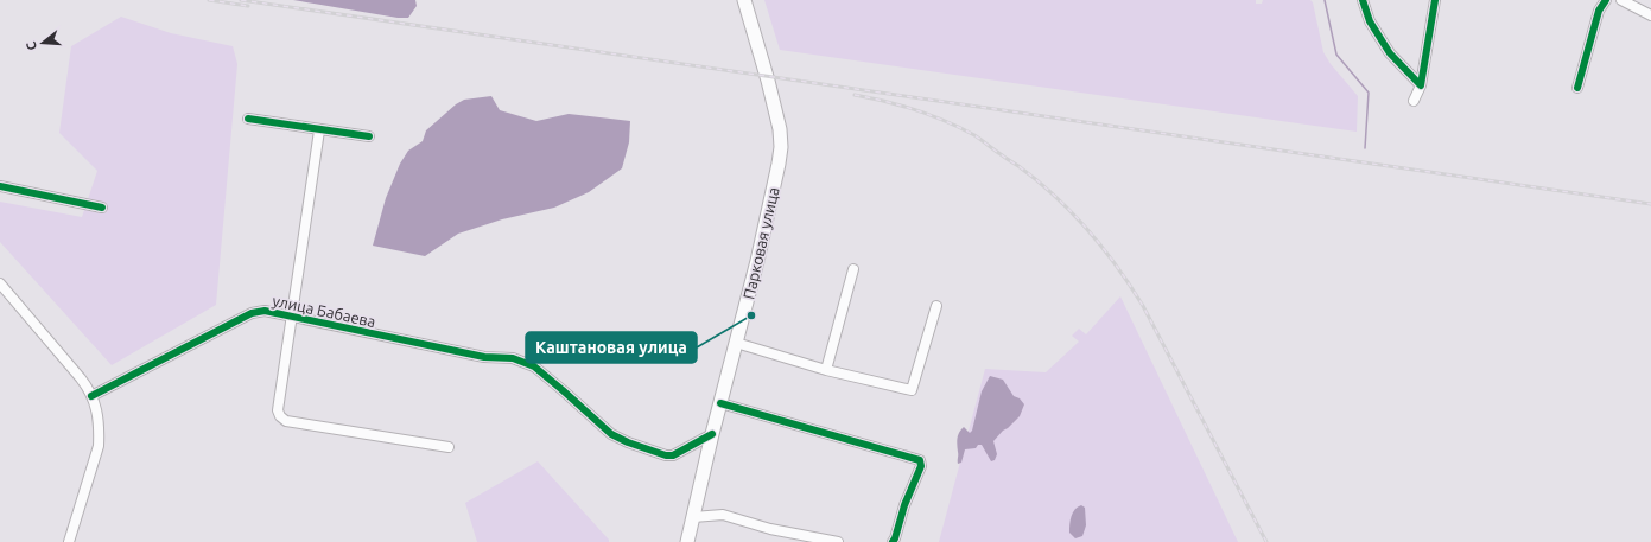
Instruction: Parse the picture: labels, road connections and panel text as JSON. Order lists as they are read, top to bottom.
{
  "streets": {
    "main road": ["Парковая улица"],
    "street": ["улица Бабаева"]
  },
  "crossings": [
    ["Парковая улица", "улица Бабаева"]
  ],
  "places": ["Каштановая улица"],
  "north": "left"
}
